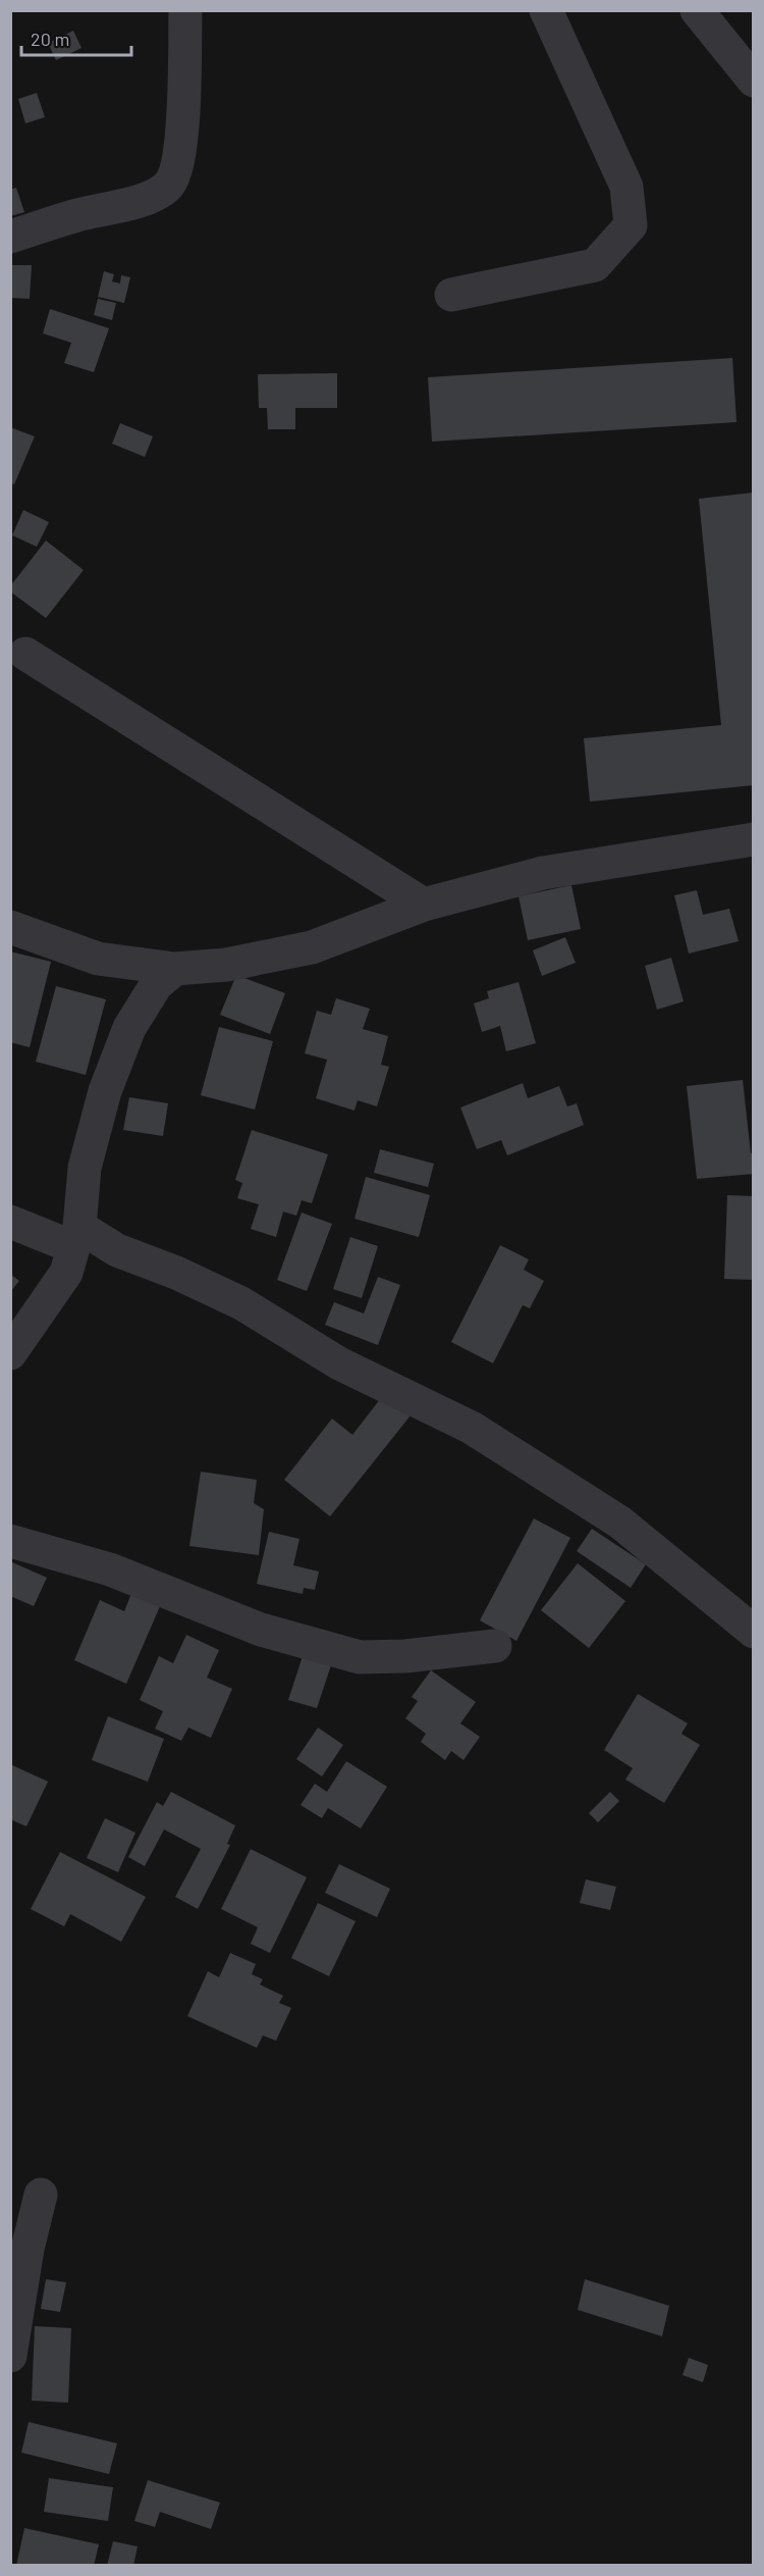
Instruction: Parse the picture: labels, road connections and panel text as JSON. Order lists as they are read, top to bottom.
{
  "scale_bar": "20 m"
}
